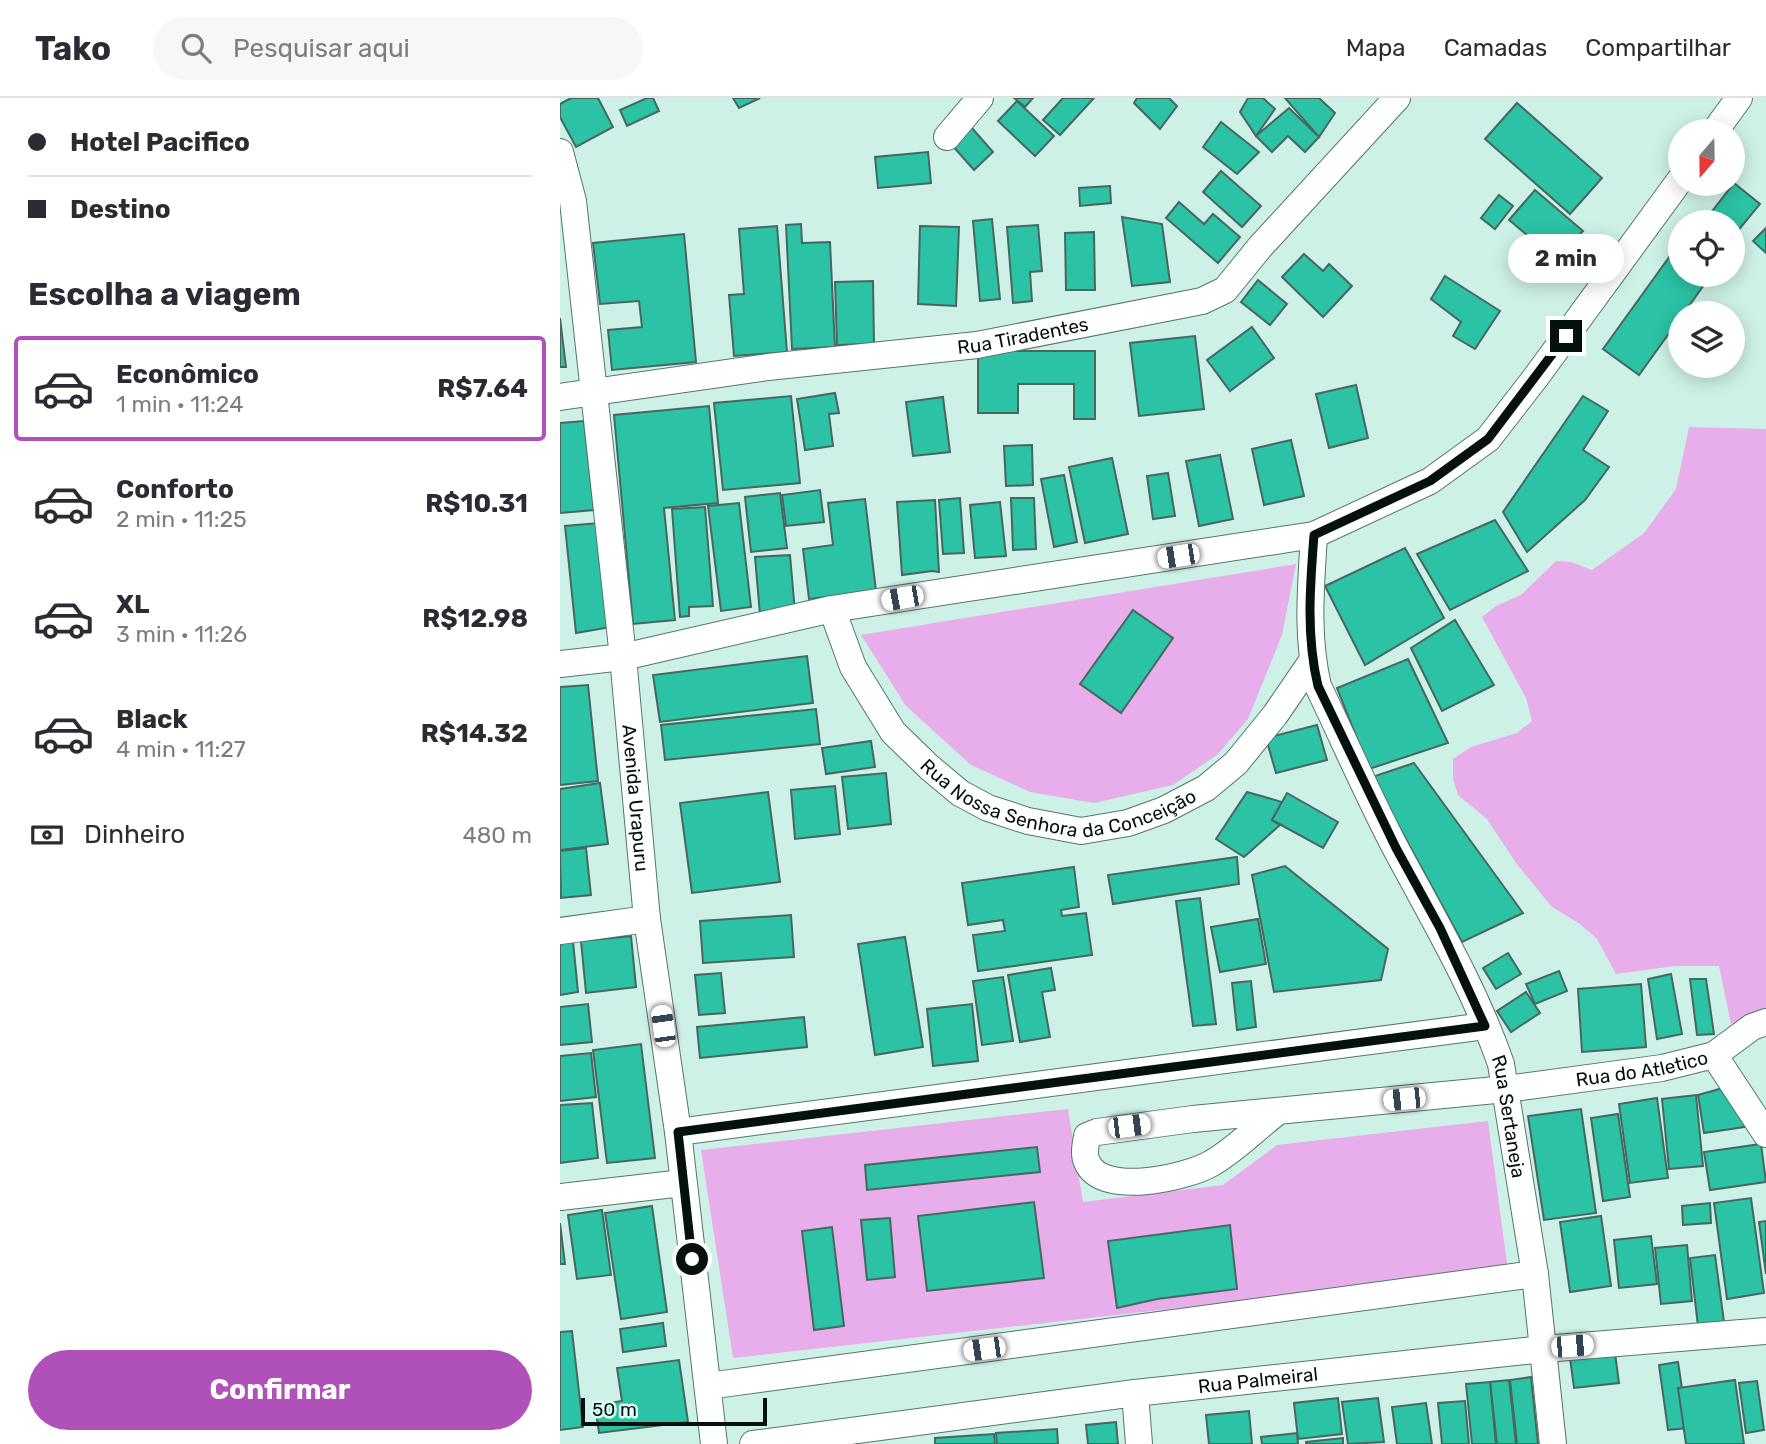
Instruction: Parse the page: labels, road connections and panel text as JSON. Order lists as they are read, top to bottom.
{
  "streets": {
    "street": [
      "Rua Tiradentes",
      "Rua Nossa Senhora da Conceição",
      "Avenida Urapuru",
      "Rua do Atletico",
      "Rua Sertaneja",
      "Rua Palmeiral"
    ]
  },
  "crossings": [
    ["Rua Tiradentes", "Avenida Urapuru"],
    ["Rua Nossa Senhora da Conceição", "Rua Sertaneja"],
    ["Rua do Atletico", "Rua Sertaneja"],
    ["Rua Sertaneja", "Rua Palmeiral"]
  ],
  "scale_bar": "50 m",
  "north": "bottom",
  "page": {
    "header": "Tako",
    "search": "Pesquisar aqui",
    "nav": ["Mapa", "Camadas", "Compartilhar"],
    "banner": ["Hotel Pacifico", "Destino"],
    "bubble": "2 min",
    "heading": "Escolha a viagem",
    "list": [
      {
        "name": "Econômico",
        "note": "1 min · 11:24",
        "value": "R$7.64"
      },
      {
        "name": "Conforto",
        "note": "2 min · 11:25",
        "value": "R$10.31"
      },
      {
        "name": "XL",
        "note": "3 min · 11:26",
        "value": "R$12.98"
      },
      {
        "name": "Black",
        "note": "4 min · 11:27",
        "value": "R$14.32"
      }
    ],
    "pay": ["Dinheiro", "480 m"],
    "buttons": "Confirmar",
    "scale": "50 m"
  }
}
